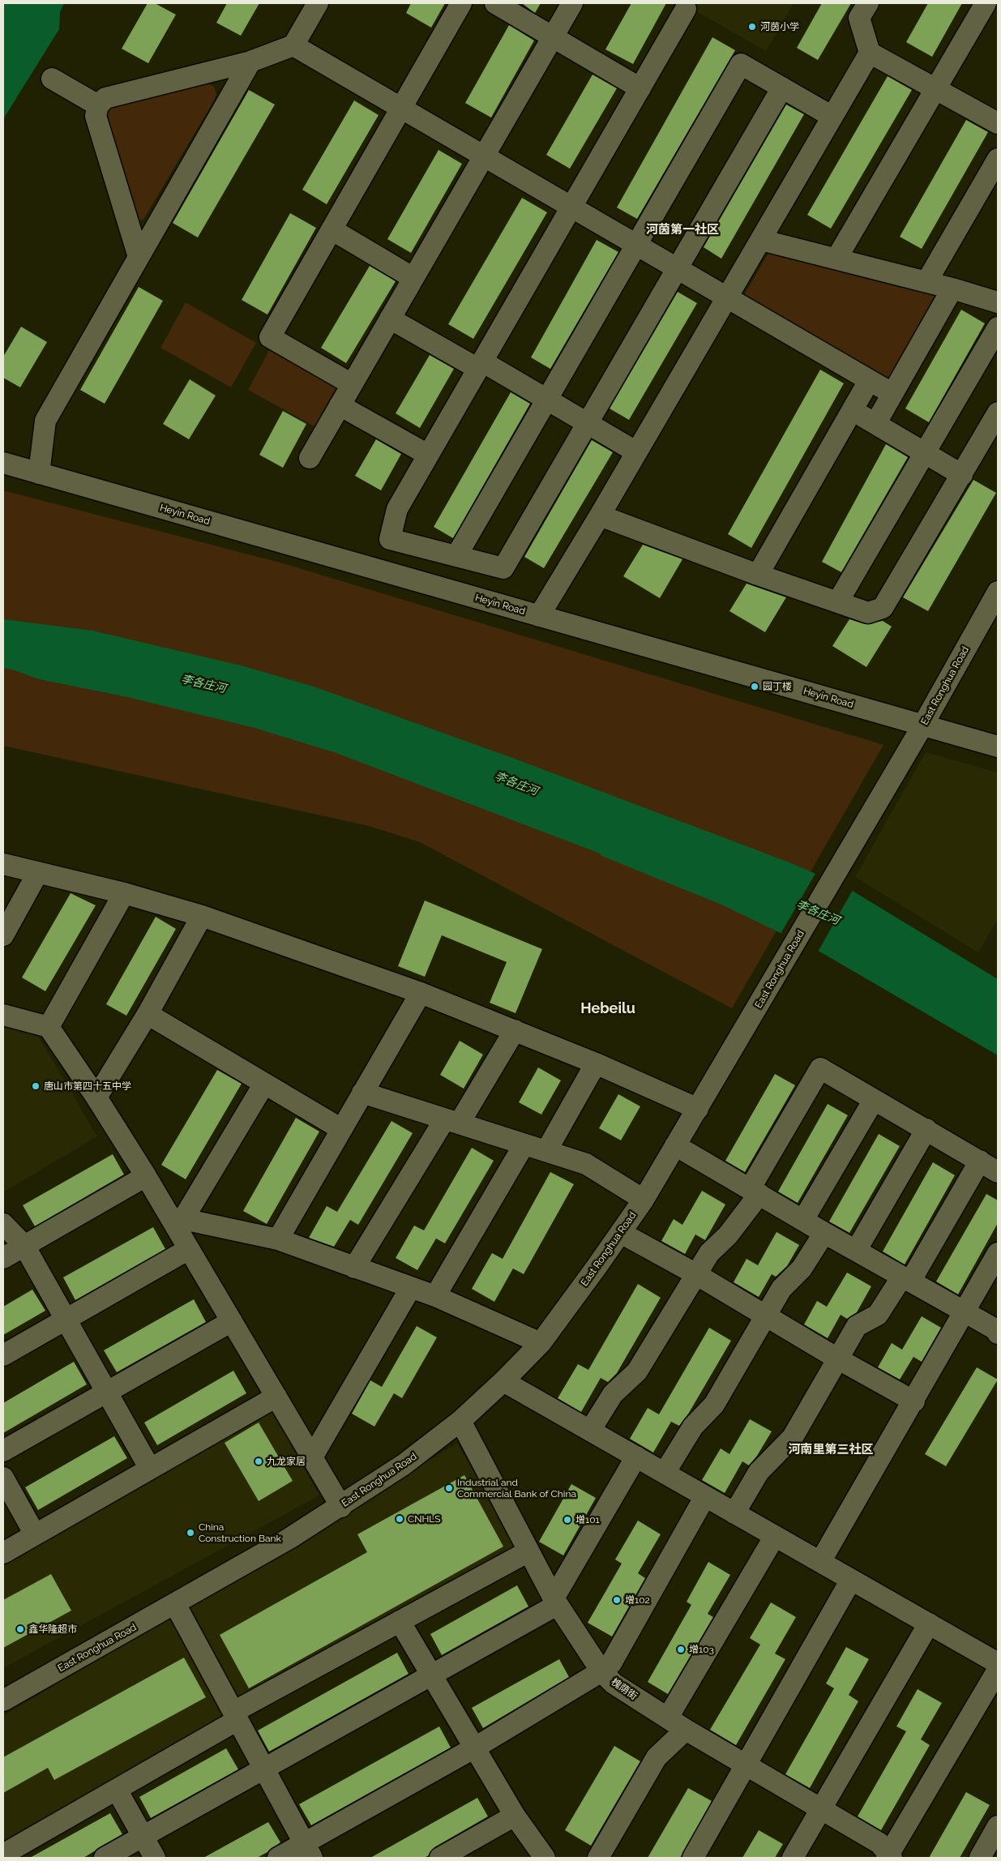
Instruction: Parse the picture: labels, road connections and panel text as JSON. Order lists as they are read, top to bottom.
{
  "streets": {
    "street": ["Heyin Road", "East Ronghua Road", "槐荫街"]
  },
  "crossings": [
    ["Heyin Road", "East Ronghua Road"],
    ["East Ronghua Road", "槐荫街"]
  ],
  "districts": ["河茵第一社区", "Hebeilu", "河南里第三社区"],
  "water": ["李各庄河"],
  "places": [
    "河茵小学",
    "园丁楼",
    "唐山市第四十五中学",
    "九龙家居",
    "Industrial and Commercial Bank of China",
    "CNHLS",
    "增101",
    "China Construction Bank",
    "增102",
    "鑫华隆超市",
    "增103"
  ]
}
